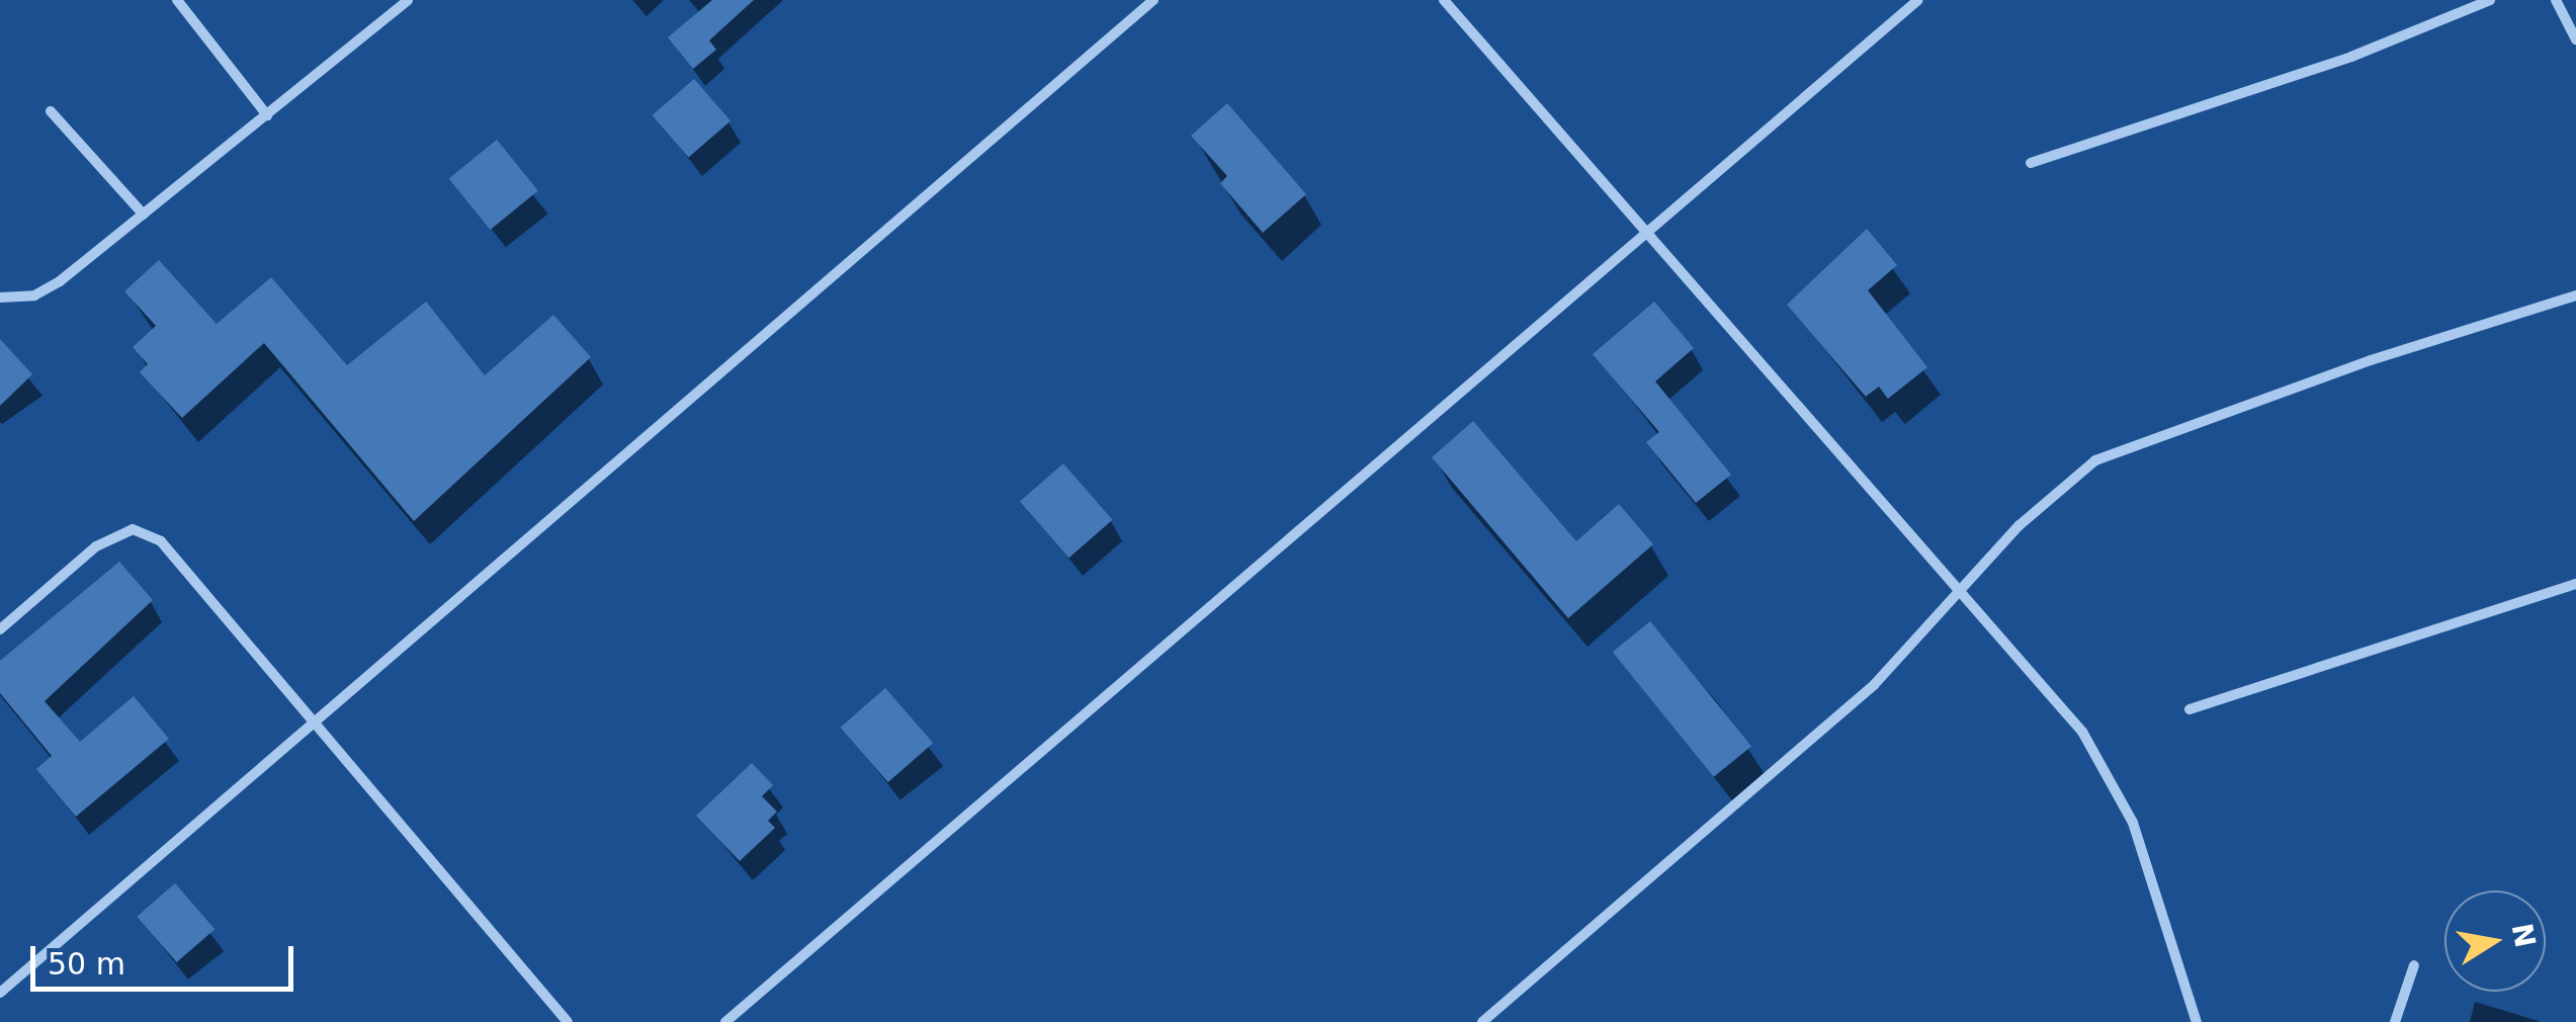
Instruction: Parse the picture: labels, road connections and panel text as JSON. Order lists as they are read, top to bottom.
{
  "scale_bar": "50 m",
  "north": "right"
}
